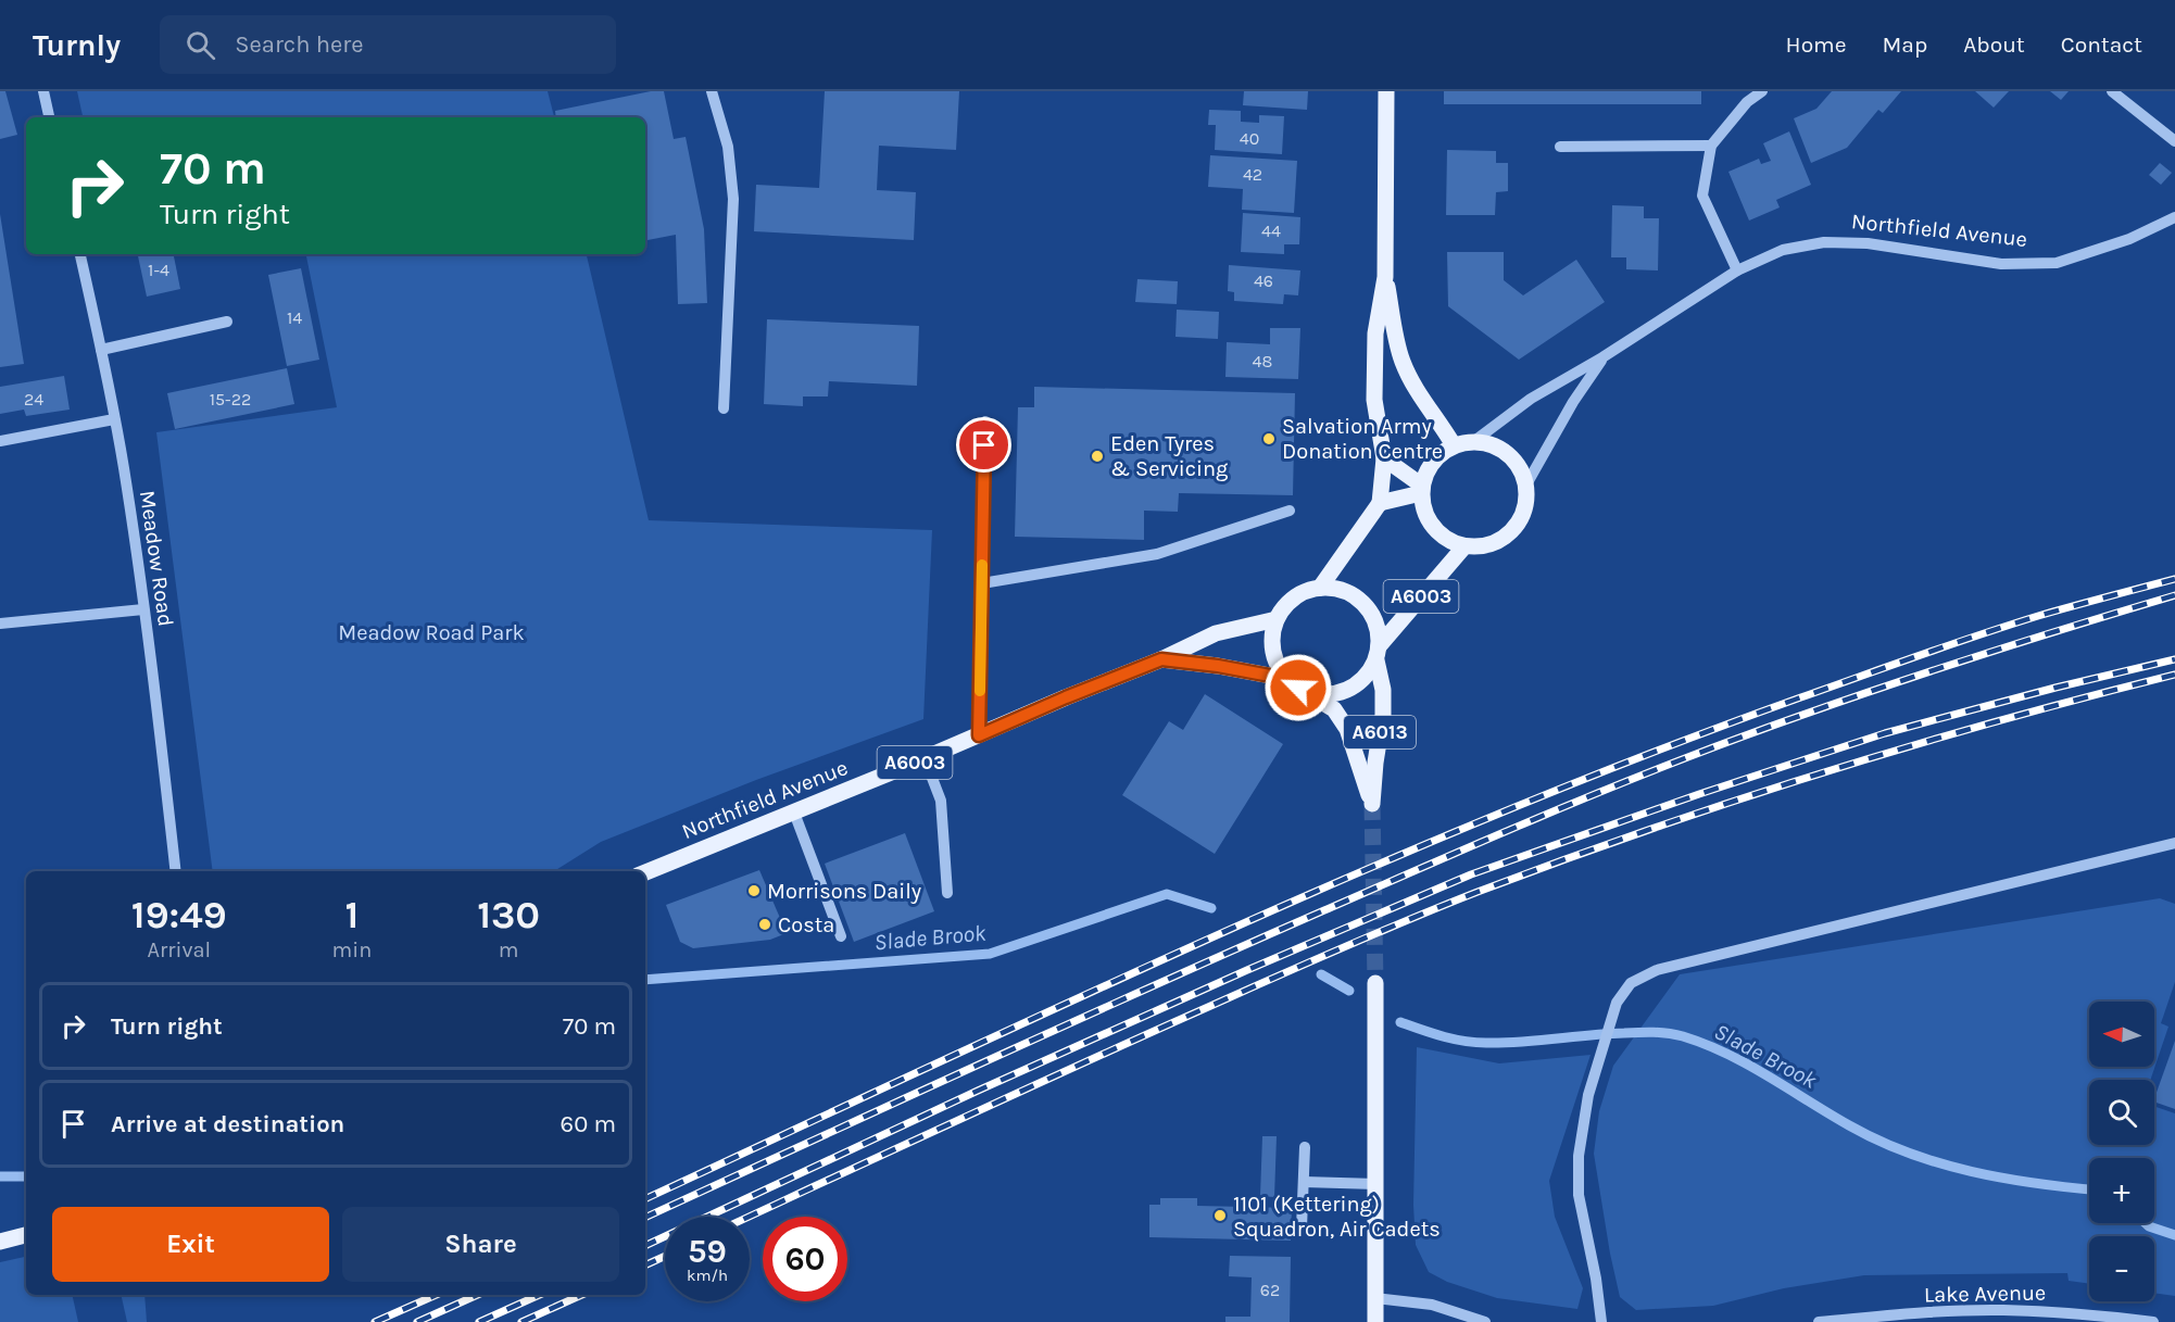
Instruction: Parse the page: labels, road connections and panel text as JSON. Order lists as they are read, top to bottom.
{
  "streets": {
    "main road": ["Northfield Avenue", "A6003", "A6013"],
    "street": ["Meadow Road", "Lake Avenue"]
  },
  "crossings": [
    ["Northfield Avenue", "A6003"],
    ["Northfield Avenue", "A6013"],
    ["A6003", "A6013"]
  ],
  "water": ["Slade Brook"],
  "parks": ["Meadow Road Park"],
  "places": [
    "Salvation Army Donation Centre",
    "Eden Tyres & Servicing",
    "Morrisons Daily",
    "Costa",
    "1101 (Kettering) Squadron, Air Cadets"
  ],
  "house_numbers": [
    "40",
    "42",
    "44",
    "1-4",
    "46",
    "14",
    "48",
    "24",
    "15-22",
    "62"
  ],
  "north": "left",
  "page": {
    "header": "Turnly",
    "search": "Search here",
    "nav": [
      "Home",
      "Map",
      "About",
      "Contact"
    ],
    "turn": ["70 m", "Turn right"],
    "eta": [
      "19:49",
      "Arrival",
      "1",
      "min",
      "130",
      "m"
    ],
    "list": [
      {
        "name": "Turn right",
        "value": "70 m"
      },
      {
        "name": "Arrive at destination",
        "value": "60 m"
      }
    ],
    "map_buttons": ["+", "−"],
    "buttons": ["Exit", "Share"],
    "speed": "59 km/h",
    "limit": "60"
  }
}
